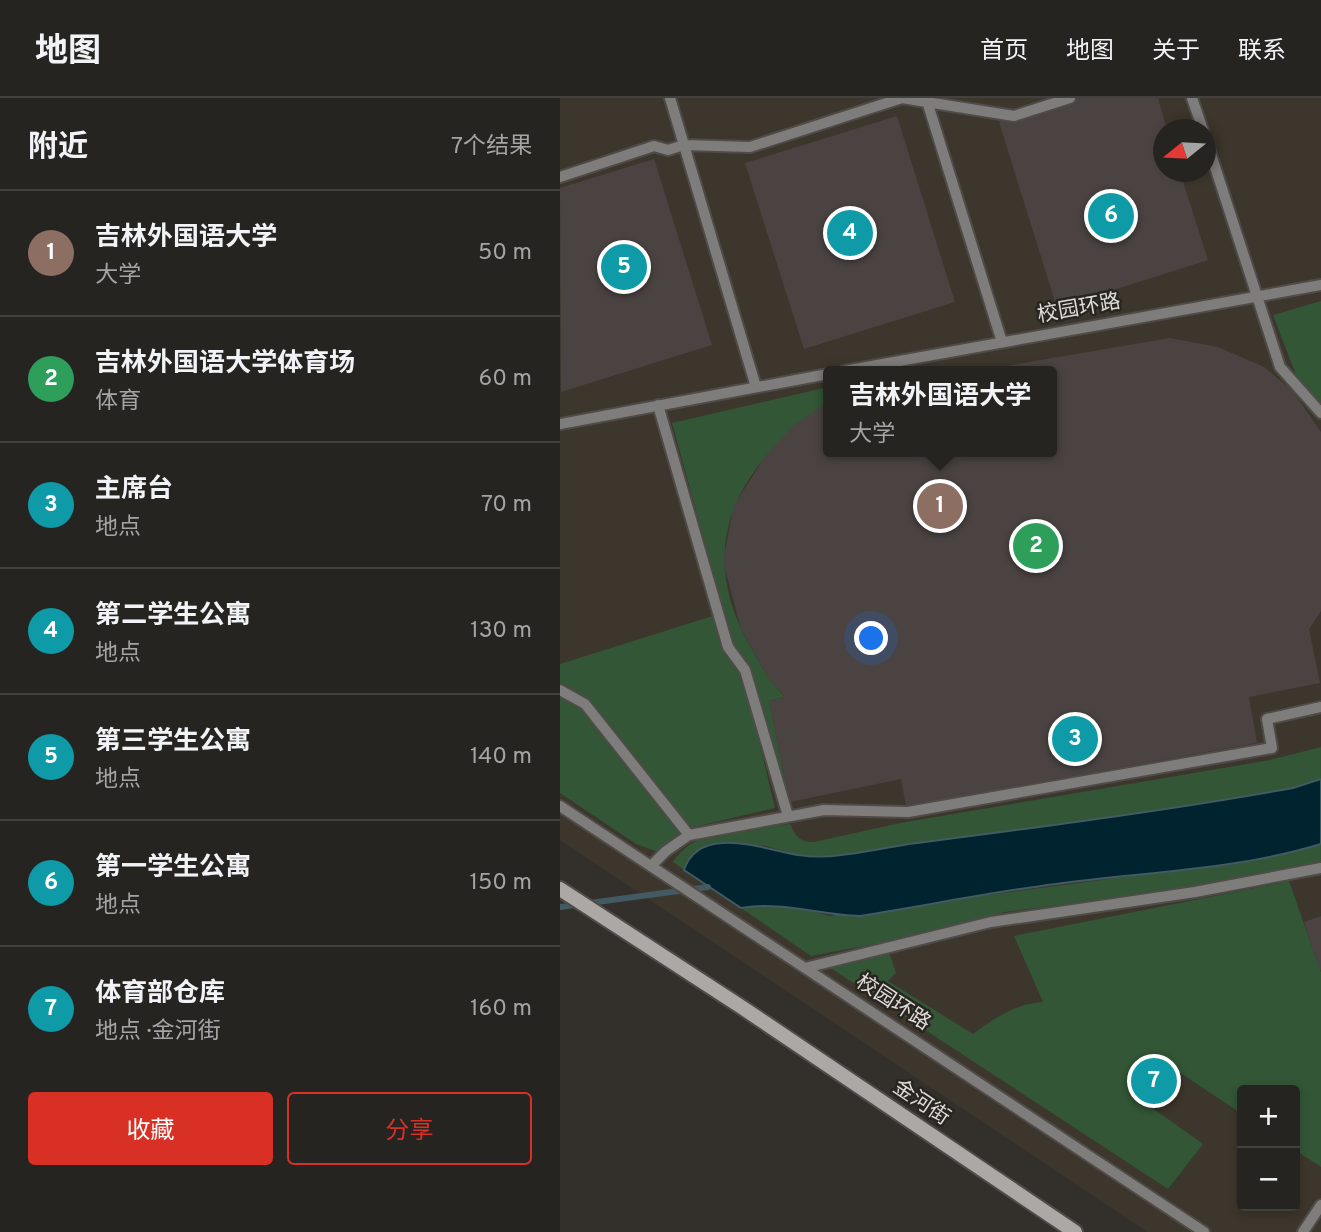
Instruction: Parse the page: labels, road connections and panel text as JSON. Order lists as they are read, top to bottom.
{
  "streets": {
    "street": ["金河街"],
    "lane": ["校园环路"]
  },
  "north": "left",
  "page": {
    "header": "地图",
    "nav": [
      "首页",
      "地图",
      "关于",
      "联系"
    ],
    "heading": ["附近", "7个结果"],
    "list": [
      {
        "mark": "1",
        "name": "吉林外国语大学",
        "note": "大学",
        "value": "50 m"
      },
      {
        "mark": "2",
        "name": "吉林外国语大学·体育场",
        "note": "体育",
        "value": "60 m"
      },
      {
        "mark": "3",
        "name": "主席台",
        "note": "地点",
        "value": "70 m"
      },
      {
        "mark": "4",
        "name": "第二学生公寓",
        "note": "地点",
        "value": "130 m"
      },
      {
        "mark": "5",
        "name": "第三学生公寓",
        "note": "地点",
        "value": "140 m"
      },
      {
        "mark": "6",
        "name": "第一学生公寓",
        "note": "地点",
        "value": "150 m"
      },
      {
        "mark": "7",
        "name": "体育部仓库",
        "note": "地点 · 金河街",
        "value": "160 m"
      }
    ],
    "pins": [
      "6",
      "4",
      "5",
      "1",
      "2",
      "3",
      "7"
    ],
    "popup": ["吉林外国语大学", "大学"],
    "buttons": ["收藏", "分享"],
    "map_buttons": ["+", "−"]
  }
}
